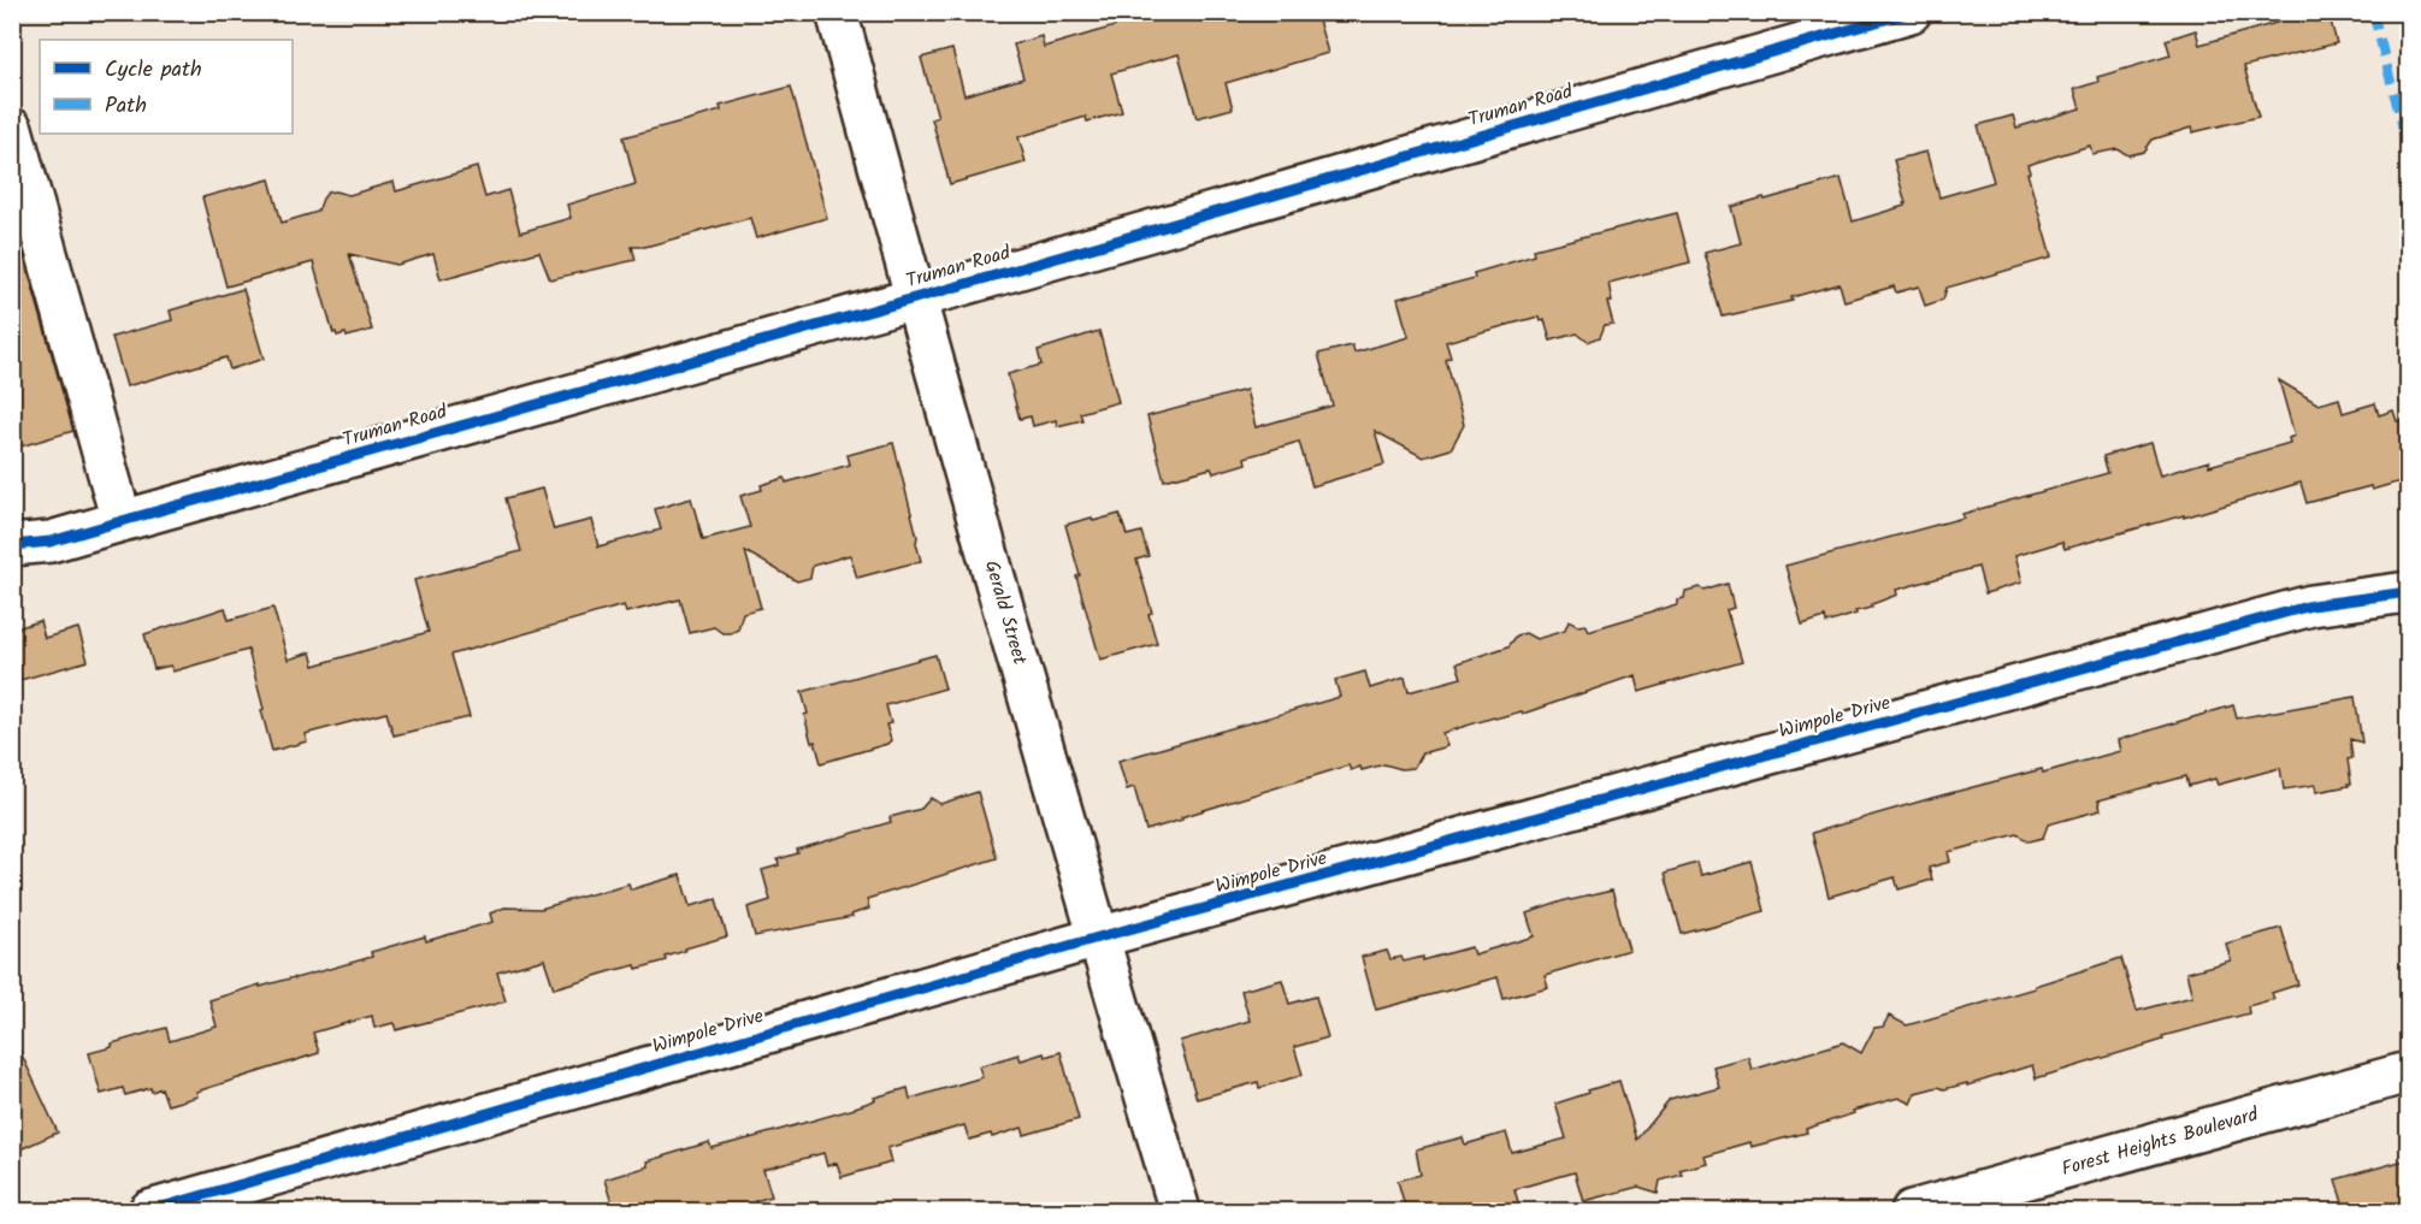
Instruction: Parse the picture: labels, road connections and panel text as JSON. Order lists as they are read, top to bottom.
{
  "streets": {
    "street": [
      "Truman Road",
      "Gerald Street",
      "Wimpole Drive",
      "Forest Heights Boulevard"
    ]
  },
  "crossings": [
    ["Truman Road", "Gerald Street"],
    ["Gerald Street", "Wimpole Drive"]
  ],
  "legend": ["Cycle path", "Path"]
}
